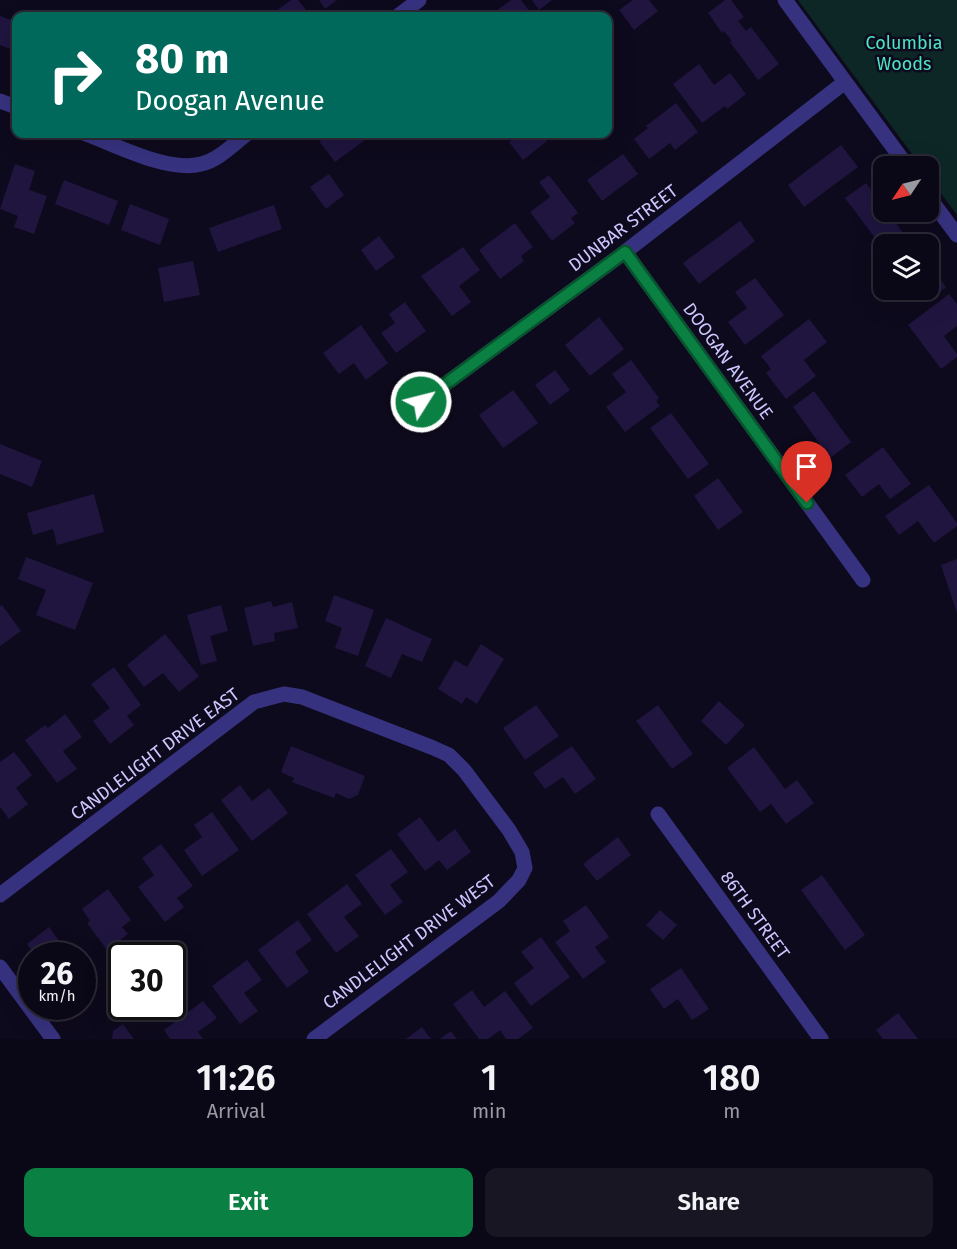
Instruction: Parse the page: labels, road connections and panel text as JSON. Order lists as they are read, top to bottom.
{
  "streets": {
    "street": [
      "DUNBAR STREET",
      "DOOGAN AVENUE",
      "CANDLELIGHT DRIVE EAST",
      "86TH STREET",
      "CANDLELIGHT DRIVE WEST"
    ]
  },
  "crossings": [
    ["DUNBAR STREET", "DOOGAN AVENUE"],
    ["CANDLELIGHT DRIVE EAST", "CANDLELIGHT DRIVE WEST"]
  ],
  "parks": ["Columbia Woods"],
  "north": "bottom left",
  "page": {
    "turn": ["80 m", "Doogan Avenue"],
    "speed": "26 km/h",
    "limit": "30",
    "eta": [
      "11:26",
      "Arrival",
      "1",
      "min",
      "180",
      "m"
    ],
    "buttons": ["Exit", "Share"]
  }
}
